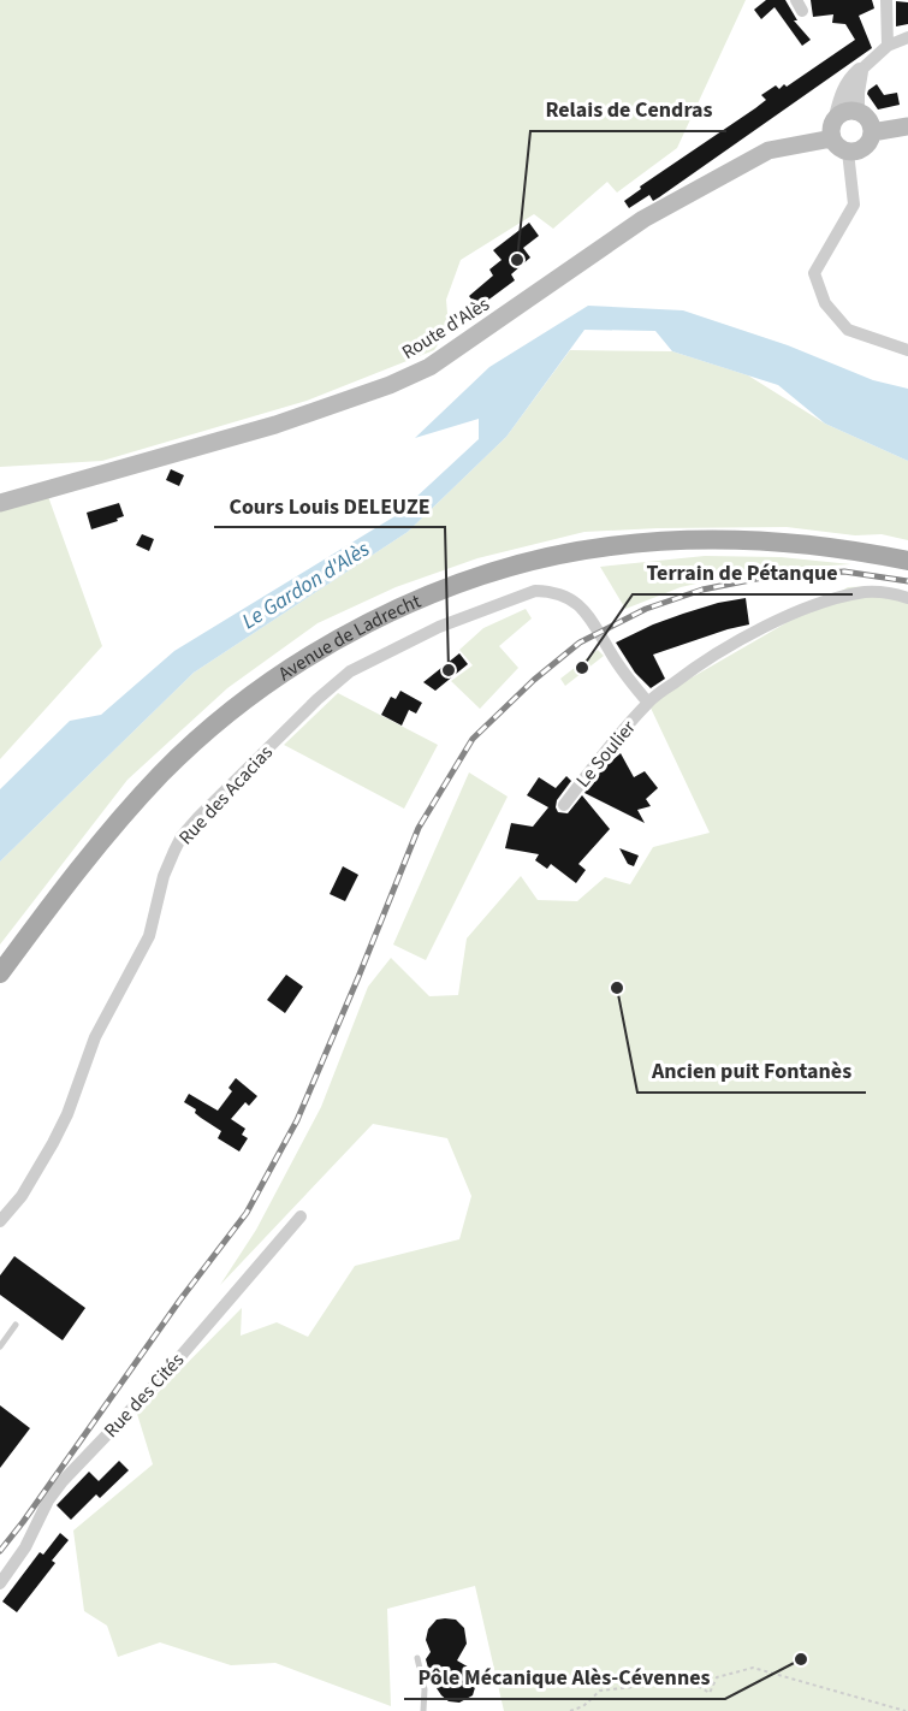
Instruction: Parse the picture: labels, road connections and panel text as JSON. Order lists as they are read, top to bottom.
{
  "streets": {
    "main road": ["Route d'Alès", "Avenue de Ladrecht"],
    "street": ["Le Soulier", "Rue des Acacias", "Rue des Cités"]
  },
  "crossings": [
    ["Le Soulier", "Rue des Acacias"]
  ],
  "water": ["Le Gardon d'Alès"],
  "places": [
    "Relais de Cendras",
    "Terrain de Pétanque",
    "Cours Louis DELEUZE",
    "Ancien puit Fontanès",
    "Pôle Mécanique Alès-Cévennes"
  ]
}
